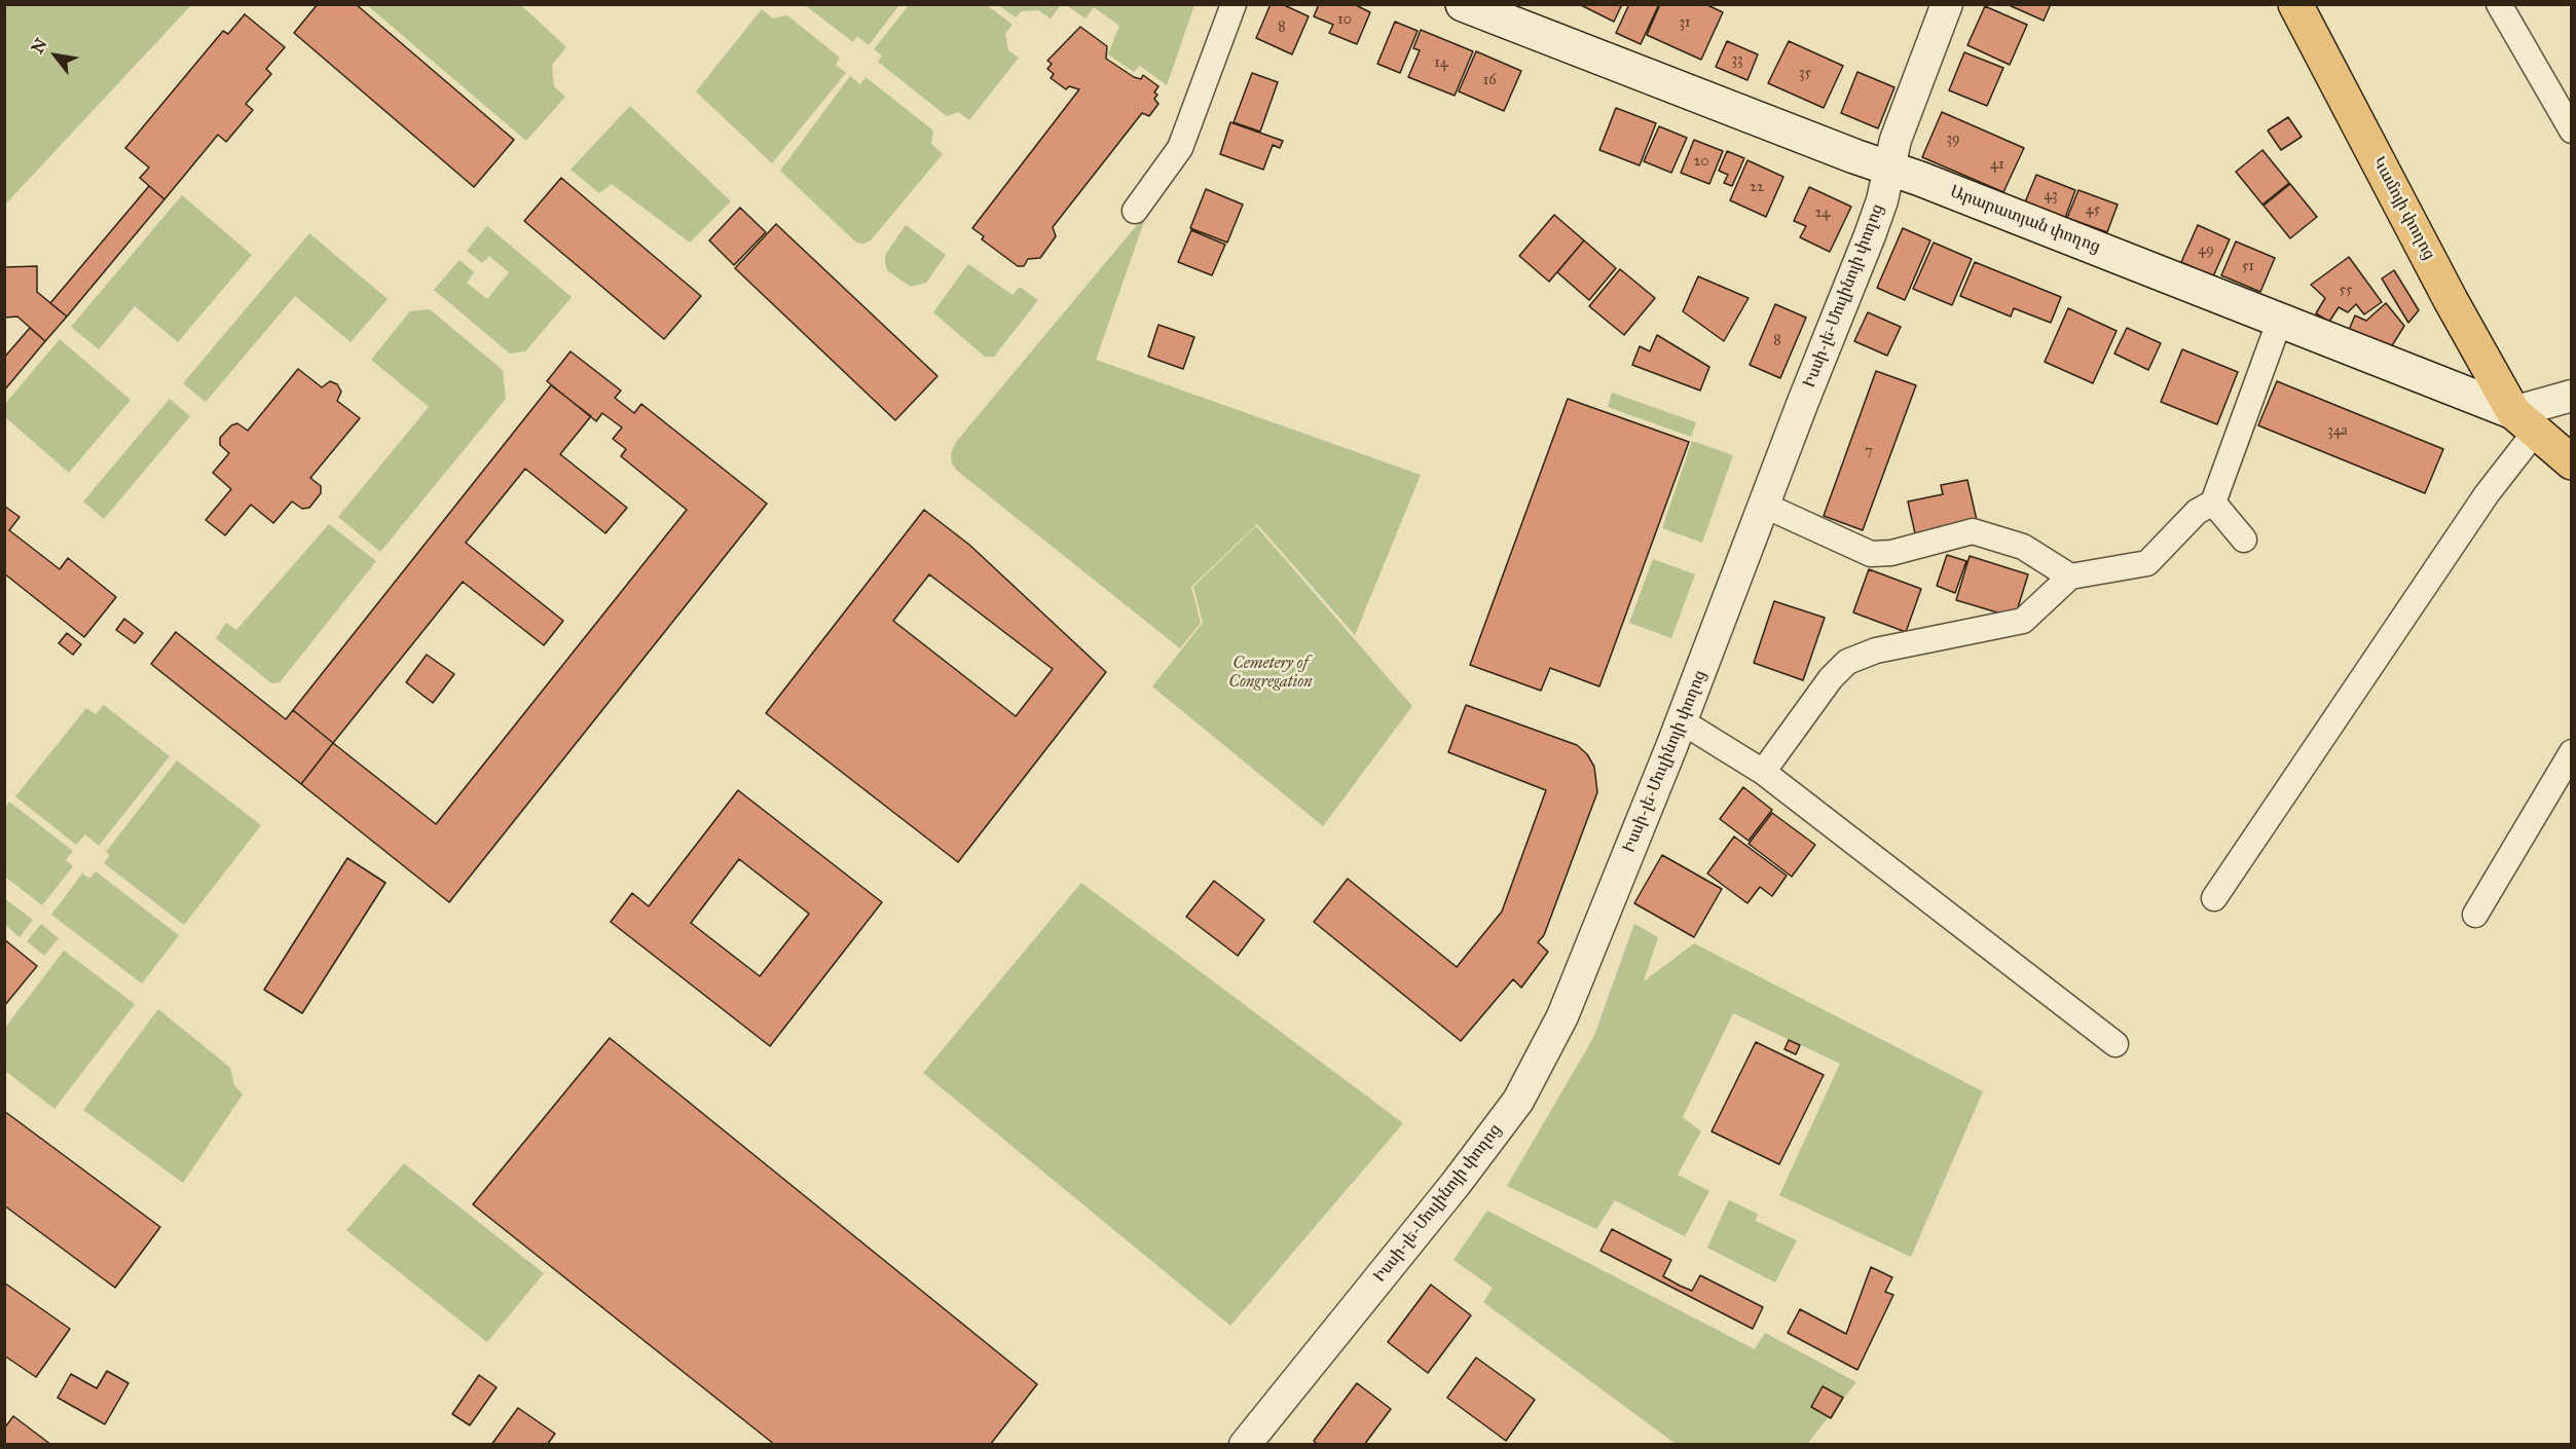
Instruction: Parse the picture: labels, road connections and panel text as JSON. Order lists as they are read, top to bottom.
{
  "streets": {
    "main road": ["Կամոյի փողոց", "Արարատյան փողոց"],
    "street": ["Իսսի-լե-Մուլինոյի փողոց"]
  },
  "crossings": [
    ["Կամոյի փողոց", "Արարատյան փողոց"],
    ["Արարատյան փողոց", "Իսսի-լե-Մուլինոյի փողոց"]
  ],
  "parks": ["Cemetery of Congregation"],
  "house_numbers": [
    "10",
    "31",
    "8",
    "33",
    "14",
    "35",
    "16",
    "39",
    "20",
    "41",
    "22",
    "43",
    "45",
    "24",
    "49",
    "51",
    "55",
    "8",
    "34a",
    "7"
  ],
  "north": "top left"
}
